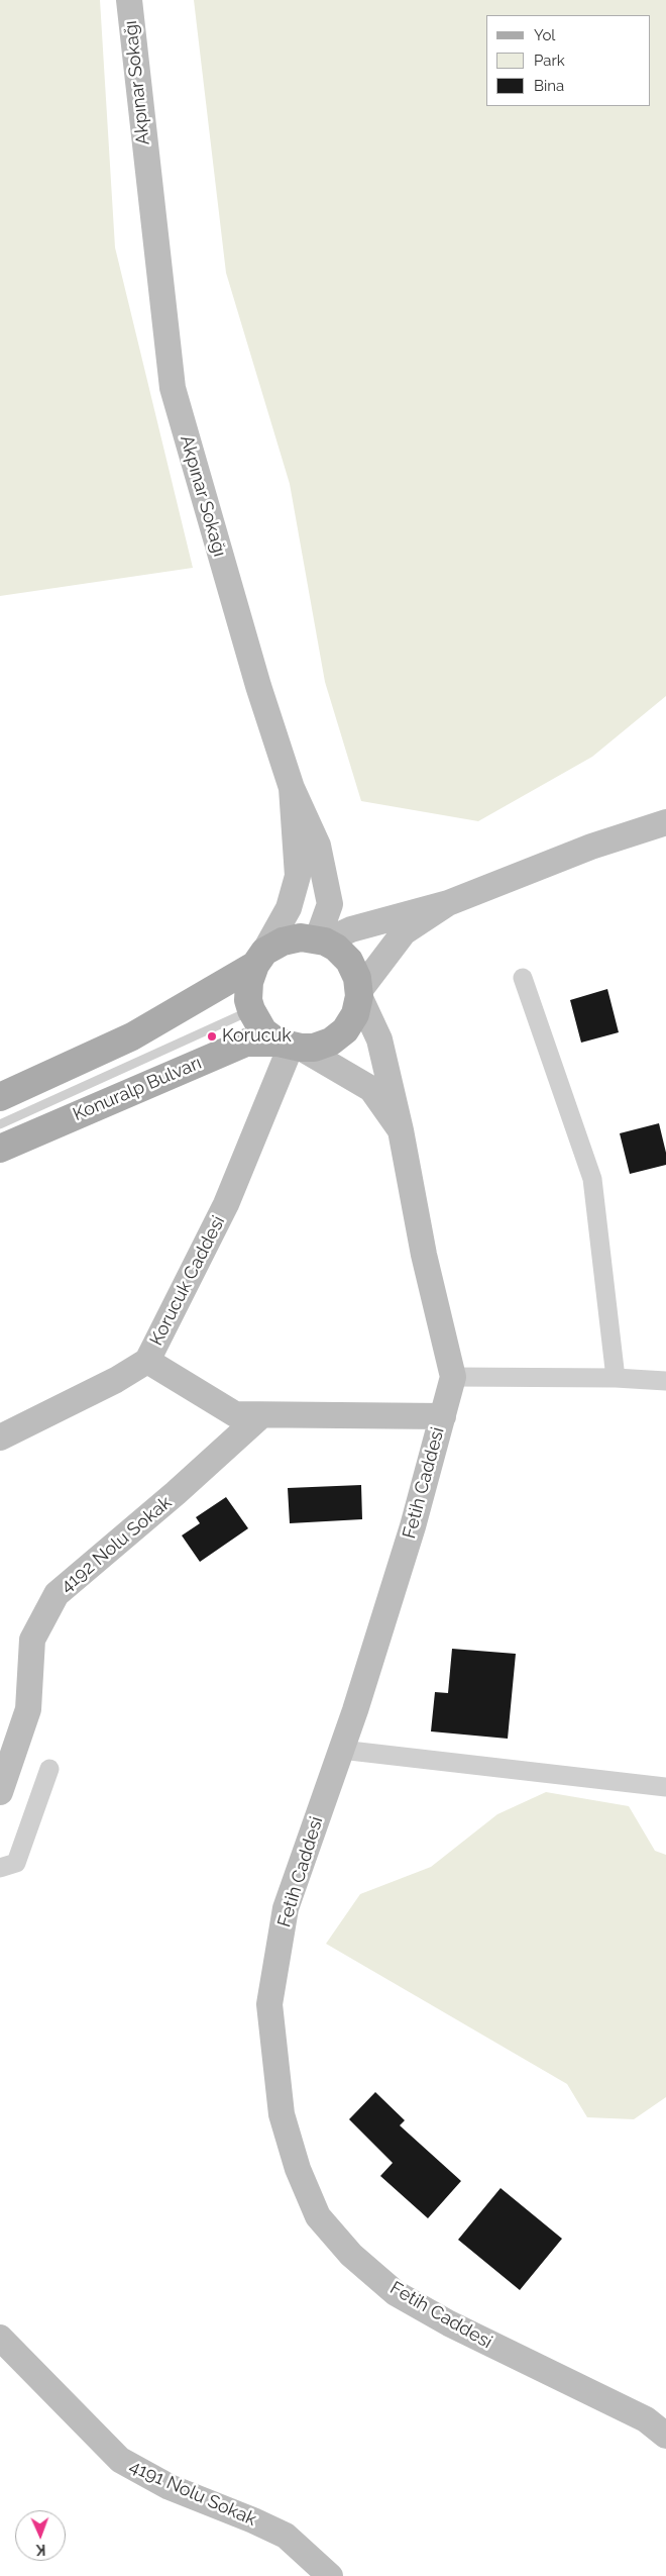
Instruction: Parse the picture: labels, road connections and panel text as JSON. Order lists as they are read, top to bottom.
{
  "streets": {
    "main road": ["Konuralp Bulvarı"],
    "street": [
      "Akpınar Sokağı",
      "Korucuk Caddesi",
      "Fetih Caddesi",
      "4192 Nolu Sokak",
      "4191 Nolu Sokak"
    ]
  },
  "crossings": [
    ["Akpınar Sokağı", "Konuralp Bulvarı"],
    ["Akpınar Sokağı", "Korucuk Caddesi"],
    ["Akpınar Sokağı", "Fetih Caddesi"],
    ["Konuralp Bulvarı", "Korucuk Caddesi"],
    ["Konuralp Bulvarı", "Fetih Caddesi"],
    ["Korucuk Caddesi", "Fetih Caddesi"]
  ],
  "places": ["Korucuk"],
  "legend": ["Yol", "Park", "Bina"],
  "north": "bottom"
}
